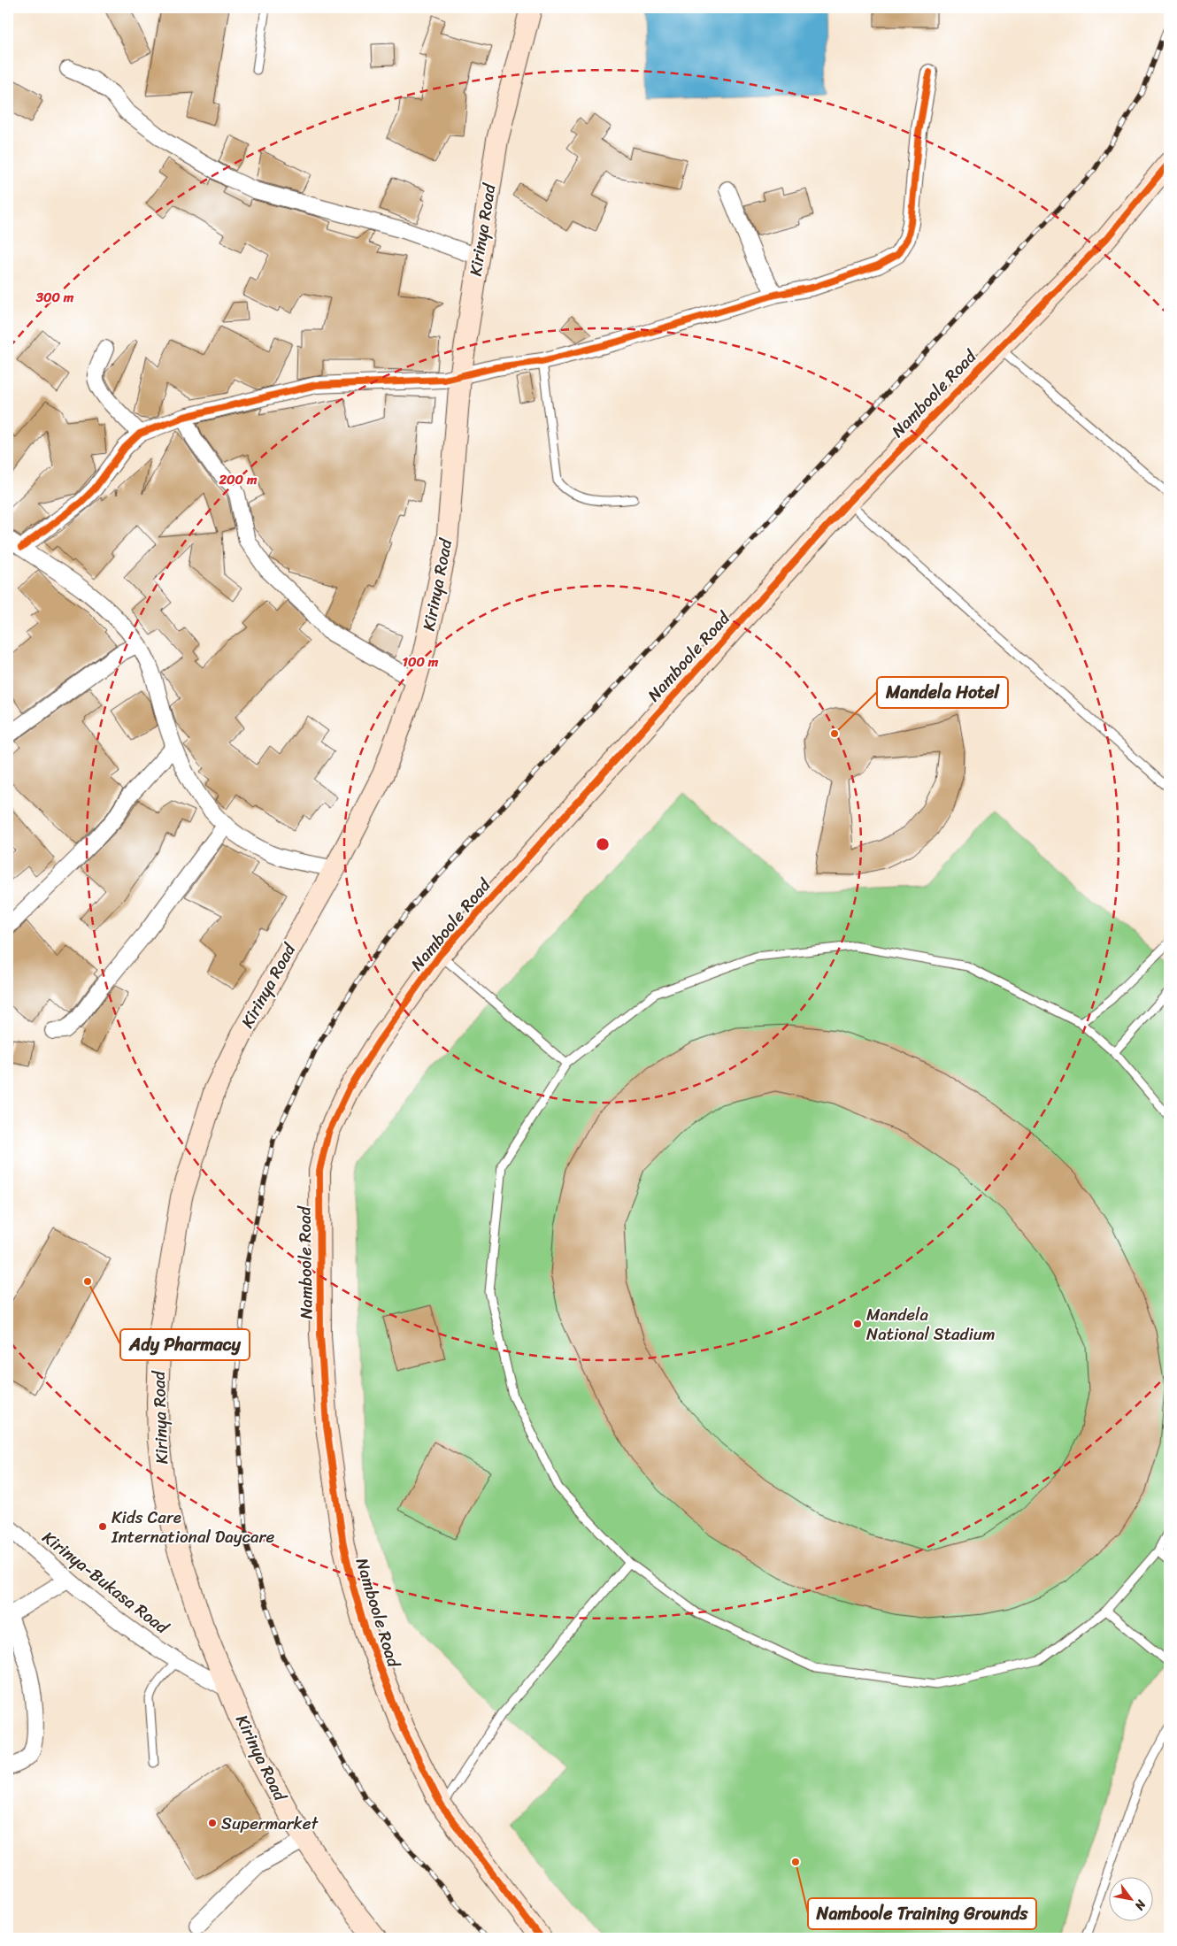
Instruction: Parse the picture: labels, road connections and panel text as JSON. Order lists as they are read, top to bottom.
{
  "streets": {
    "street": ["Kirinya Road", "Namboole Road", "Kirinya-Bukasa Road"]
  },
  "crossings": [
    ["Kirinya Road", "Kirinya-Bukasa Road"]
  ],
  "places": [
    "Mandela Hotel",
    "Ady Pharmacy",
    "Mandela National Stadium",
    "Kids Care International Daycare",
    "Supermarket",
    "Namboole Training Grounds"
  ],
  "north": "bottom right",
  "rings": ["300 m", "200 m", "100 m"]
}
